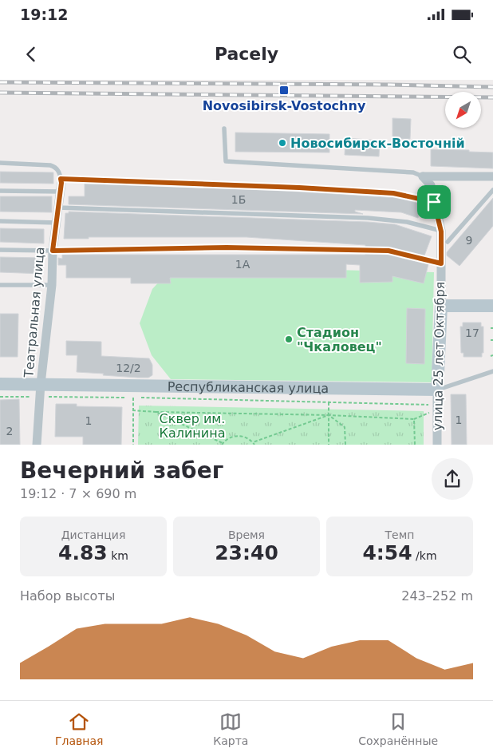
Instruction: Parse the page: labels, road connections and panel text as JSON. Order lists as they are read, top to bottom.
{
  "streets": {
    "street": ["Театральная улица", "улица 25 лет Октября", "Республиканская улица"]
  },
  "crossings": [
    ["Театральная улица", "Республиканская улица"],
    ["улица 25 лет Октября", "Республиканская улица"]
  ],
  "parks": ["Сквер им. Калинина"],
  "places": {
    "transit": ["Novosibirsk-Vostochny"],
    "other": ["Новосибирск-Восточній", "Стадион \"Чкаловец\""]
  },
  "house_numbers": [
    "1Б",
    "9",
    "1А",
    "17",
    "12/2",
    "1",
    "1",
    "2"
  ],
  "north": "bottom left",
  "page": {
    "status": "19:12",
    "header": "Pacely",
    "heading": ["Вечерний забег", "19:12 · 7 × 690 m"],
    "stats": [
      ["Дистанция", "4.83 km"],
      ["Время", "23:40"],
      ["Темп", "4:54 /km"]
    ],
    "chart": ["Набор высоты", "243–252 m"],
    "tabs": ["Главная", "Карта", "Сохранённые"]
  }
}
